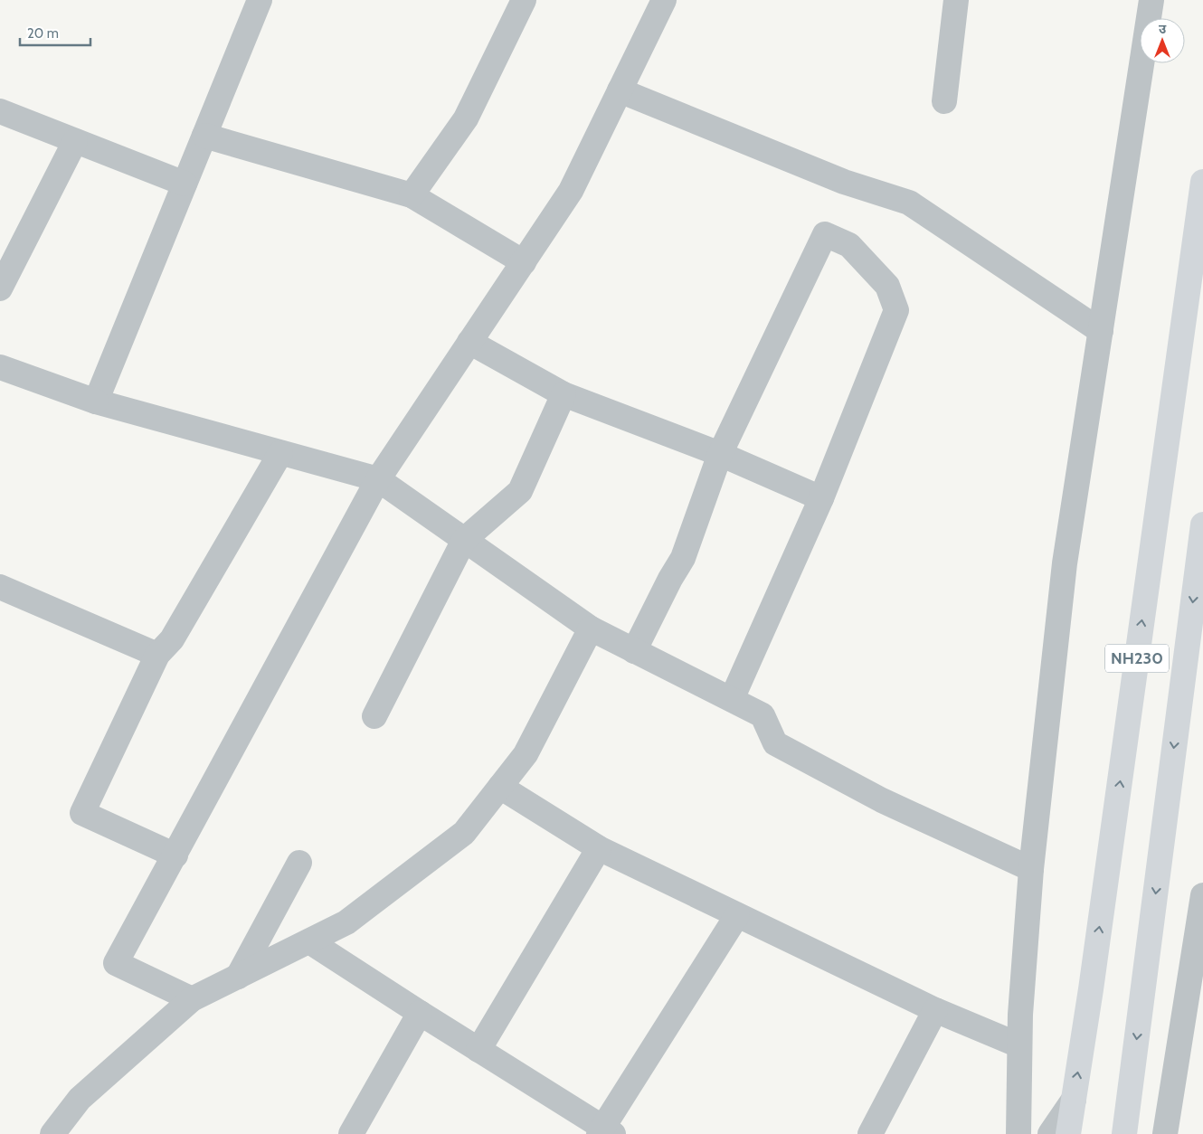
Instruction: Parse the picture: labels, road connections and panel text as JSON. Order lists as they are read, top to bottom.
{
  "streets": {
    "highway": ["NH230"]
  },
  "scale_bar": "20 m",
  "north": "top"
}
